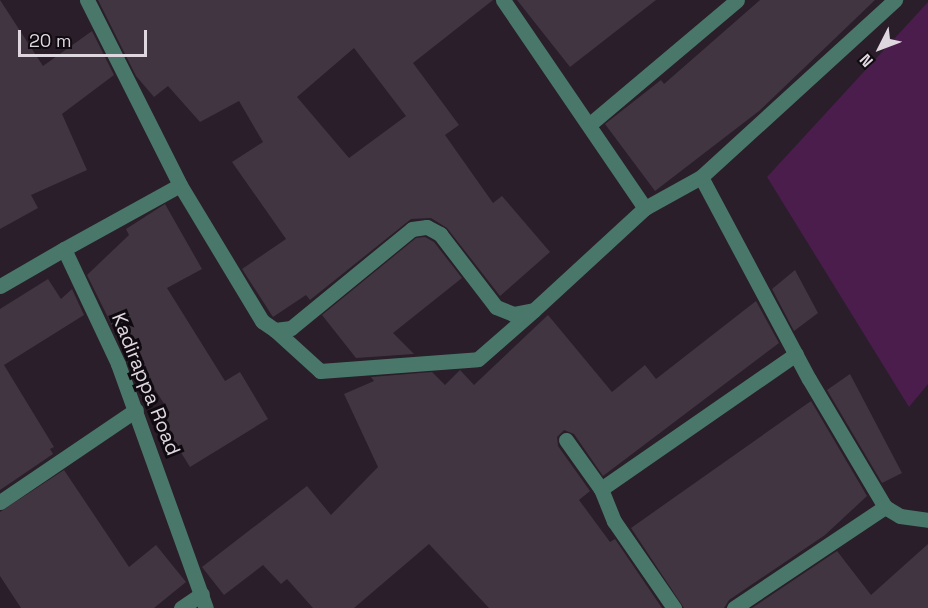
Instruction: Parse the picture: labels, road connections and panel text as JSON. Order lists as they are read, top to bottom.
{
  "streets": {
    "street": ["Kadirappa Road"]
  },
  "scale_bar": "20 m",
  "north": "bottom left"
}
